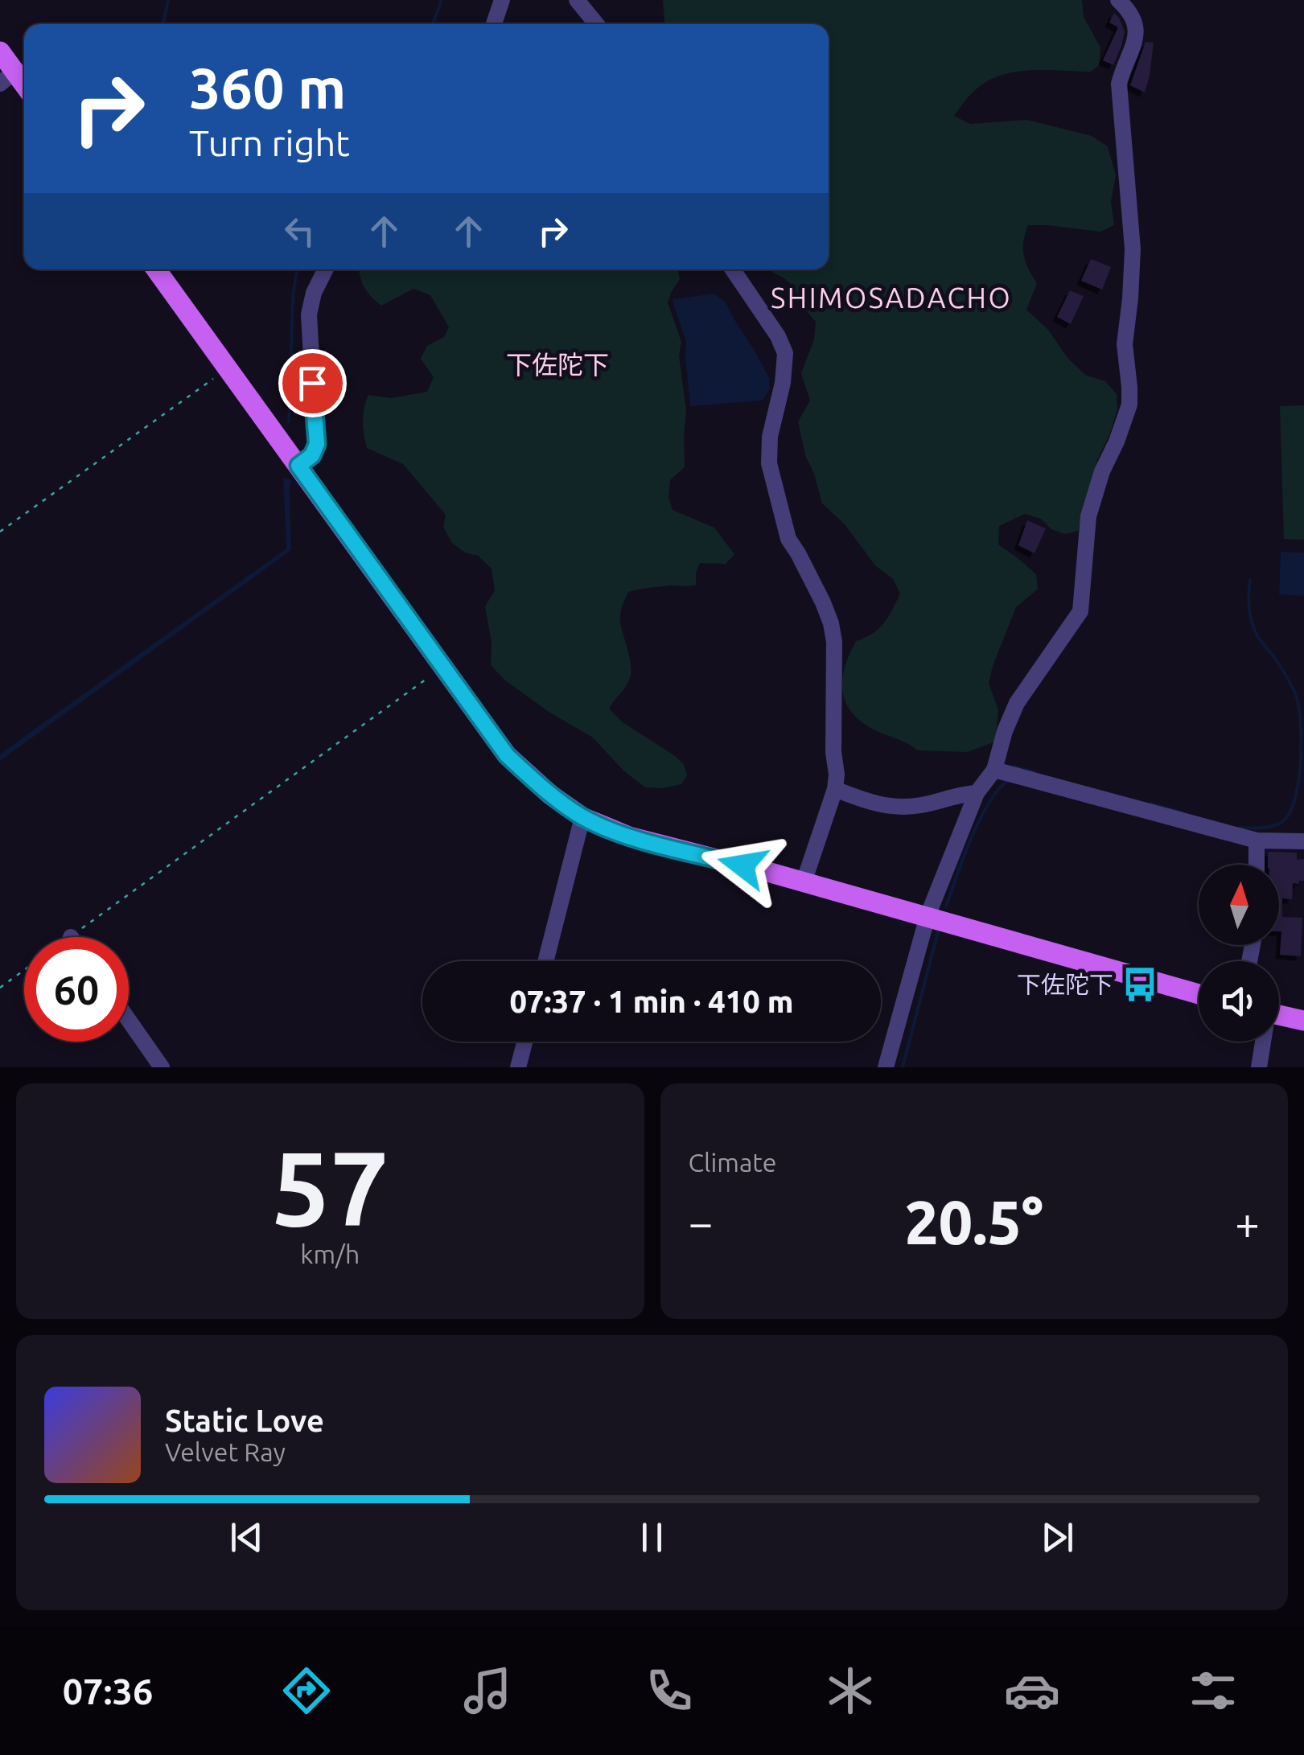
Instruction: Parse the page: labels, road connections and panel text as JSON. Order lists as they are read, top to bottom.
{
  "districts": ["SHIMOSADACHO", "下佐陀下"],
  "places": {
    "bus stop": ["下佐陀下"]
  },
  "north": "top",
  "page": {
    "turn": ["360 m", "Turn right"],
    "limit": "60",
    "trip": "07:37 · 1 min · 410 m",
    "tile": [
      ["57", "km/h"],
      "Climate"
    ],
    "heat": ["−", "20.5°", "+"],
    "song": ["Static Love", "Velvet Ray"],
    "tabs": "07:36"
  }
}
